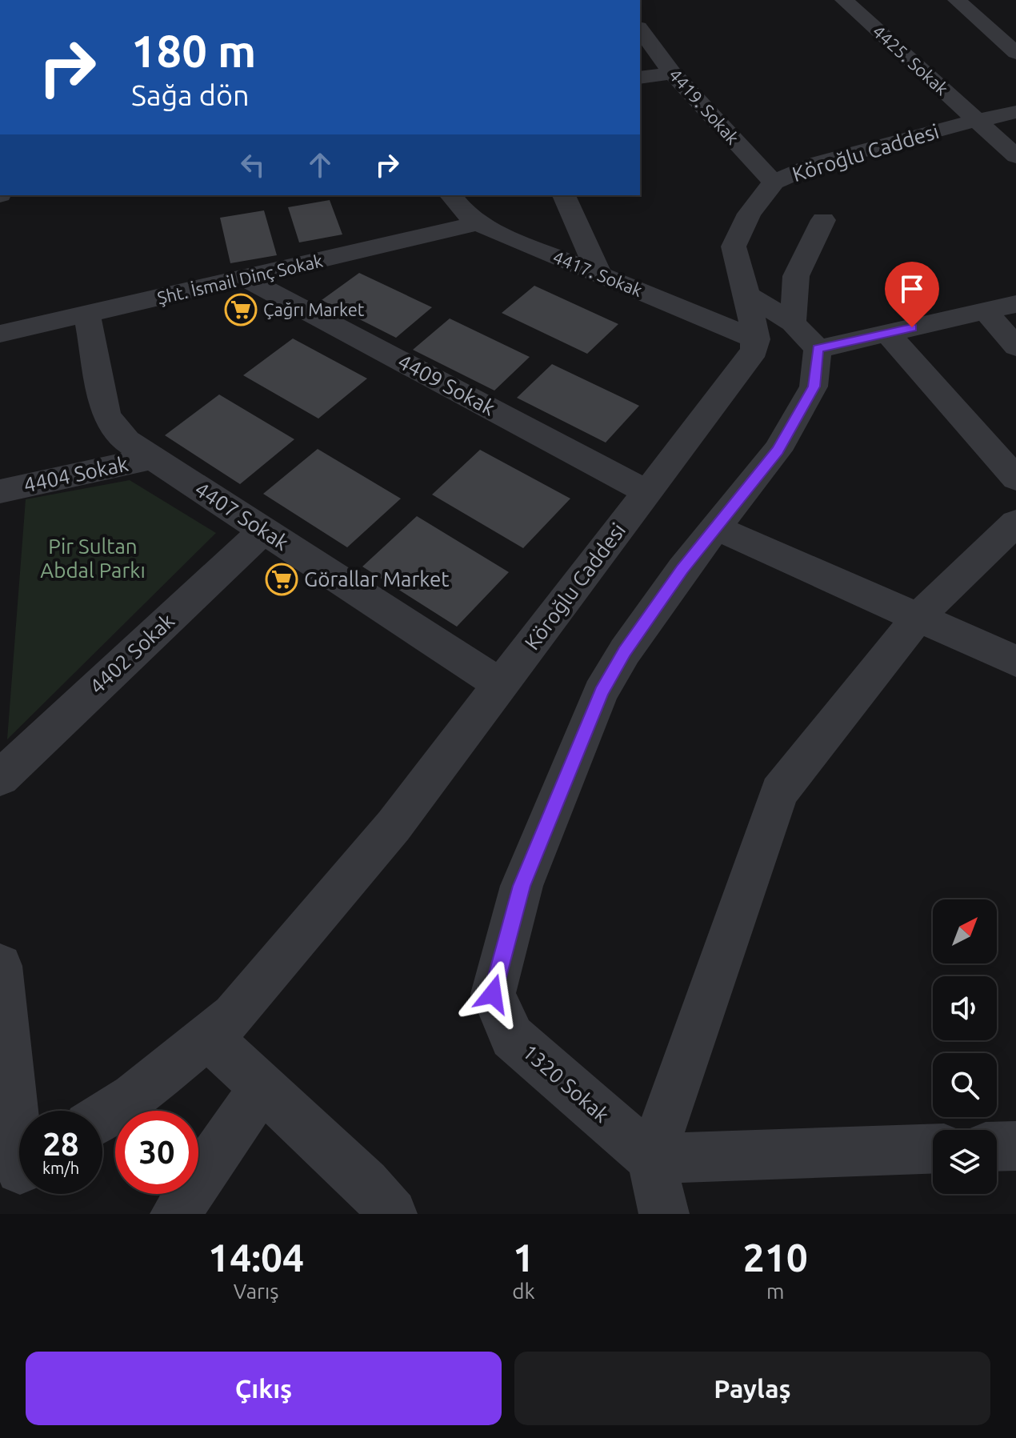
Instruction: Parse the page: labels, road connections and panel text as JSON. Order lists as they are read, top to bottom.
{
  "streets": {
    "street": [
      "4425. Sokak",
      "4419. Sokak",
      "Köroğlu Caddesi",
      "4417. Sokak",
      "Şht. İsmail Dinç Sokak",
      "4409 Sokak",
      "4404 Sokak",
      "4407 Sokak",
      "4402 Sokak",
      "1320 Sokak"
    ]
  },
  "crossings": [
    ["4425. Sokak", "Köroğlu Caddesi"],
    ["4419. Sokak", "Köroğlu Caddesi"],
    ["Köroğlu Caddesi", "4417. Sokak"],
    ["Köroğlu Caddesi", "4409 Sokak"],
    ["Köroğlu Caddesi", "4407 Sokak"],
    ["4417. Sokak", "Şht. İsmail Dinç Sokak"],
    ["Şht. İsmail Dinç Sokak", "4409 Sokak"],
    ["Şht. İsmail Dinç Sokak", "4407 Sokak"],
    ["4404 Sokak", "4407 Sokak"],
    ["4407 Sokak", "4402 Sokak"]
  ],
  "parks": ["Pir Sultan Abdal Parkı"],
  "places": {
    "supermarket": ["Çağrı Market", "Görallar Market"]
  },
  "north": "top right",
  "page": {
    "turn": ["180 m", "Sağa dön"],
    "speed": "28 km/h",
    "limit": "30",
    "eta": [
      "14:04",
      "Varış",
      "1",
      "dk",
      "210",
      "m"
    ],
    "buttons": ["Çıkış", "Paylaş"]
  }
}
